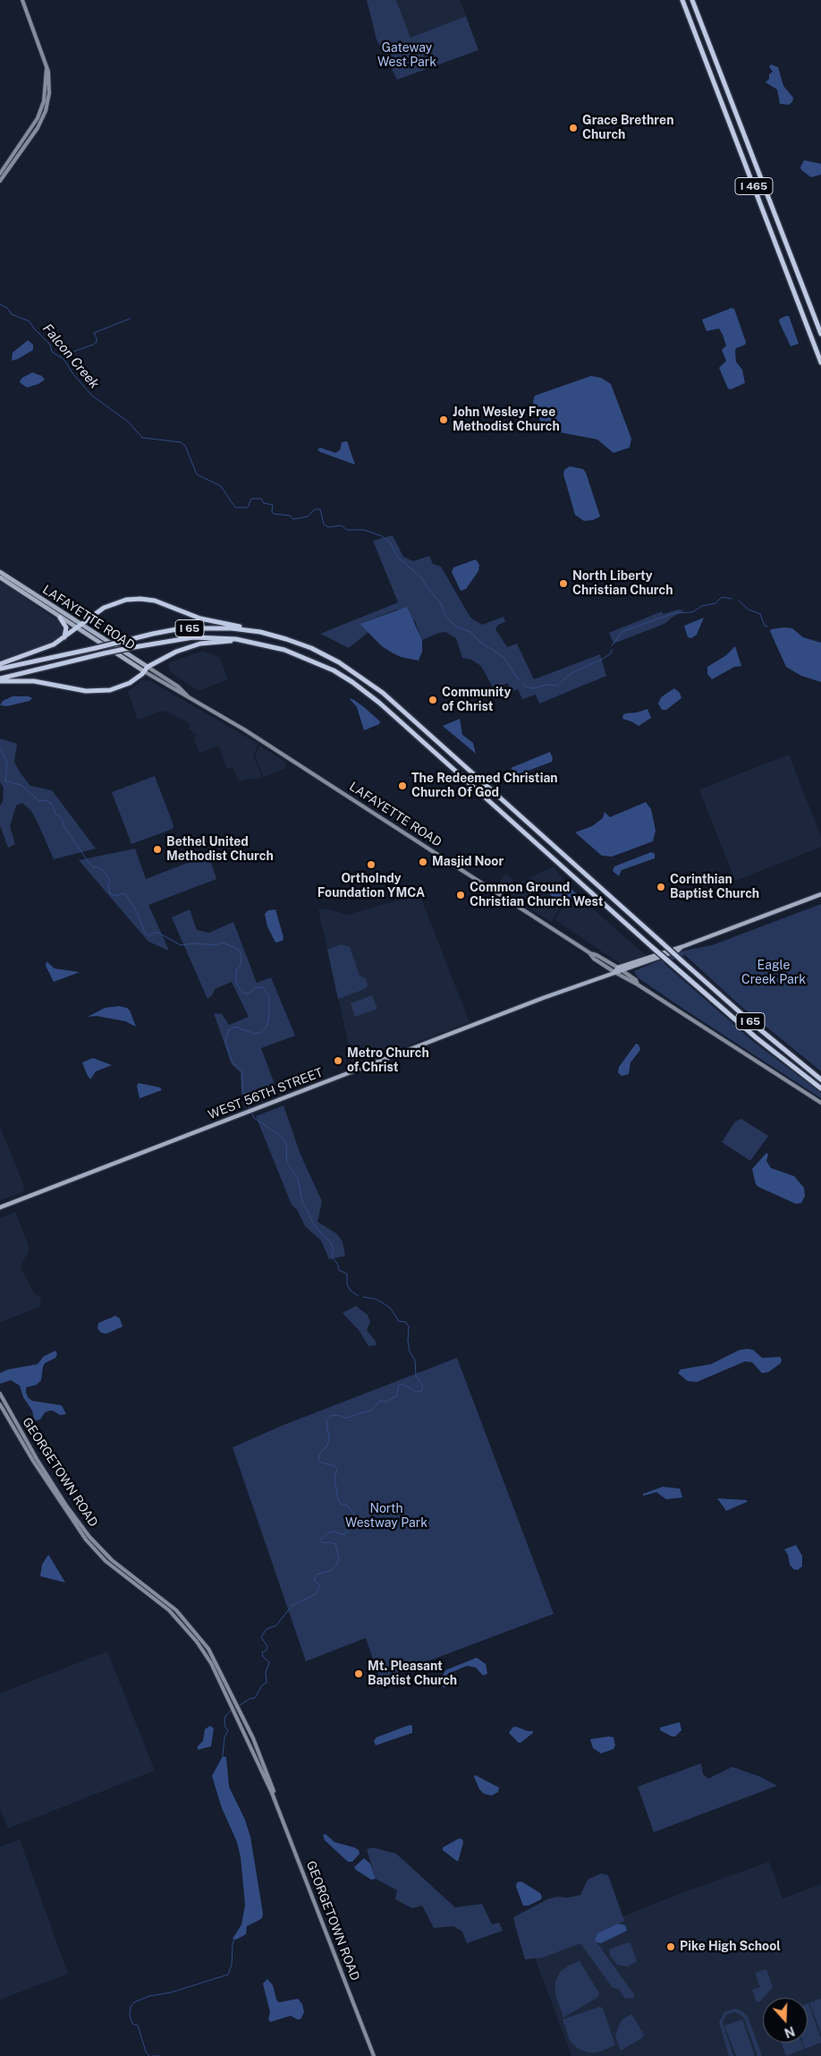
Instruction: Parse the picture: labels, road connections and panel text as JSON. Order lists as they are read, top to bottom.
{
  "streets": {
    "highway": ["I 465", "I 65"],
    "main road": ["LAFAYETTE ROAD", "WEST 56TH STREET", "GEORGETOWN ROAD"]
  },
  "crossings": [
    ["LAFAYETTE ROAD", "WEST 56TH STREET"]
  ],
  "water": ["Falcon Creek"],
  "parks": ["Gateway West Park", "Eagle Creek Park", "North Westway Park"],
  "places": [
    "Grace Brethren Church",
    "John Wesley Free Methodist Church",
    "North Liberty Christian Church",
    "Community of Christ",
    "The Redeemed Christian Church Of God",
    "Bethel United Methodist Church",
    "Masjid Noor",
    "OrthoIndy Foundation YMCA",
    "Corinthian Baptist Church",
    "Common Ground Christian Church West",
    "Metro Church of Christ",
    "Mt. Pleasant Baptist Church",
    "Pike High School"
  ],
  "north": "bottom"
}
